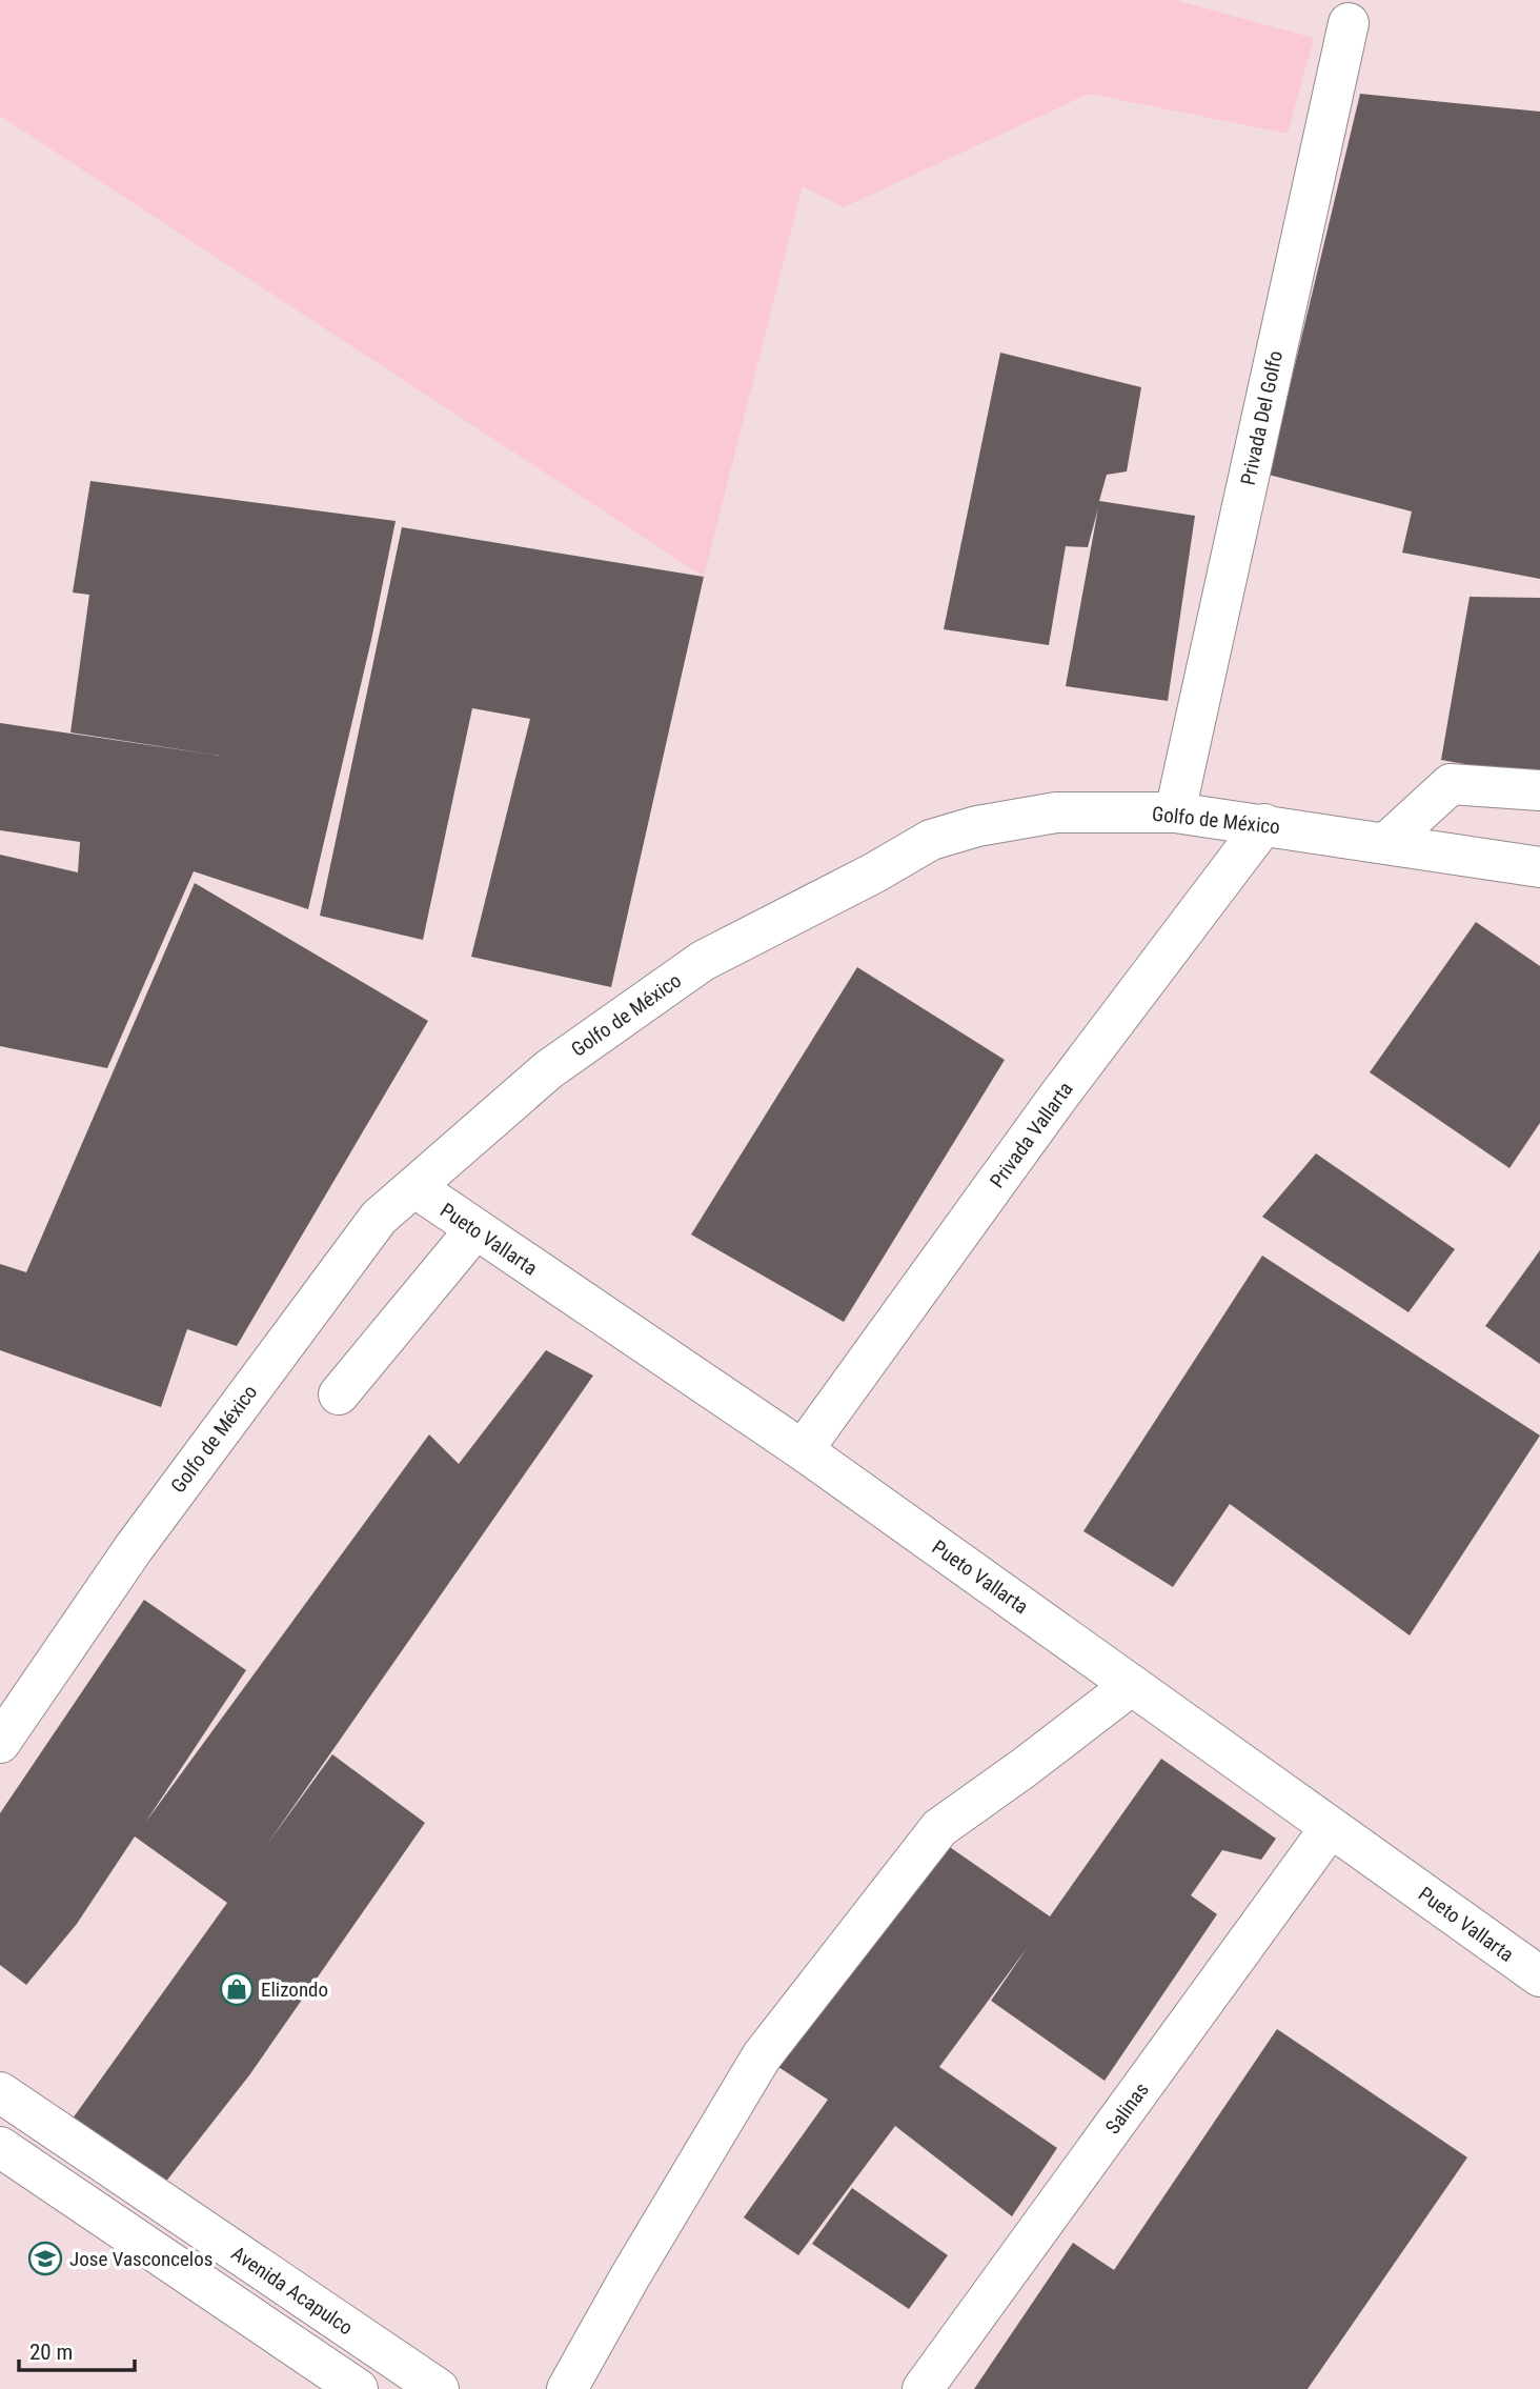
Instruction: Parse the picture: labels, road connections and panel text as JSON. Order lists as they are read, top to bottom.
{
  "streets": {
    "street": [
      "Privada Del Golfo",
      "Golfo de México",
      "Privada Vallarta",
      "Pueto Vallarta",
      "Salinas",
      "Avenida Acapulco"
    ]
  },
  "crossings": [
    ["Privada Del Golfo", "Golfo de México"],
    ["Golfo de México", "Privada Vallarta"],
    ["Golfo de México", "Pueto Vallarta"],
    ["Privada Vallarta", "Pueto Vallarta"],
    ["Pueto Vallarta", "Salinas"]
  ],
  "places": {
    "shop": ["Elizondo"],
    "school or university": ["Jose Vasconcelos"]
  },
  "scale_bar": "20 m"
}
